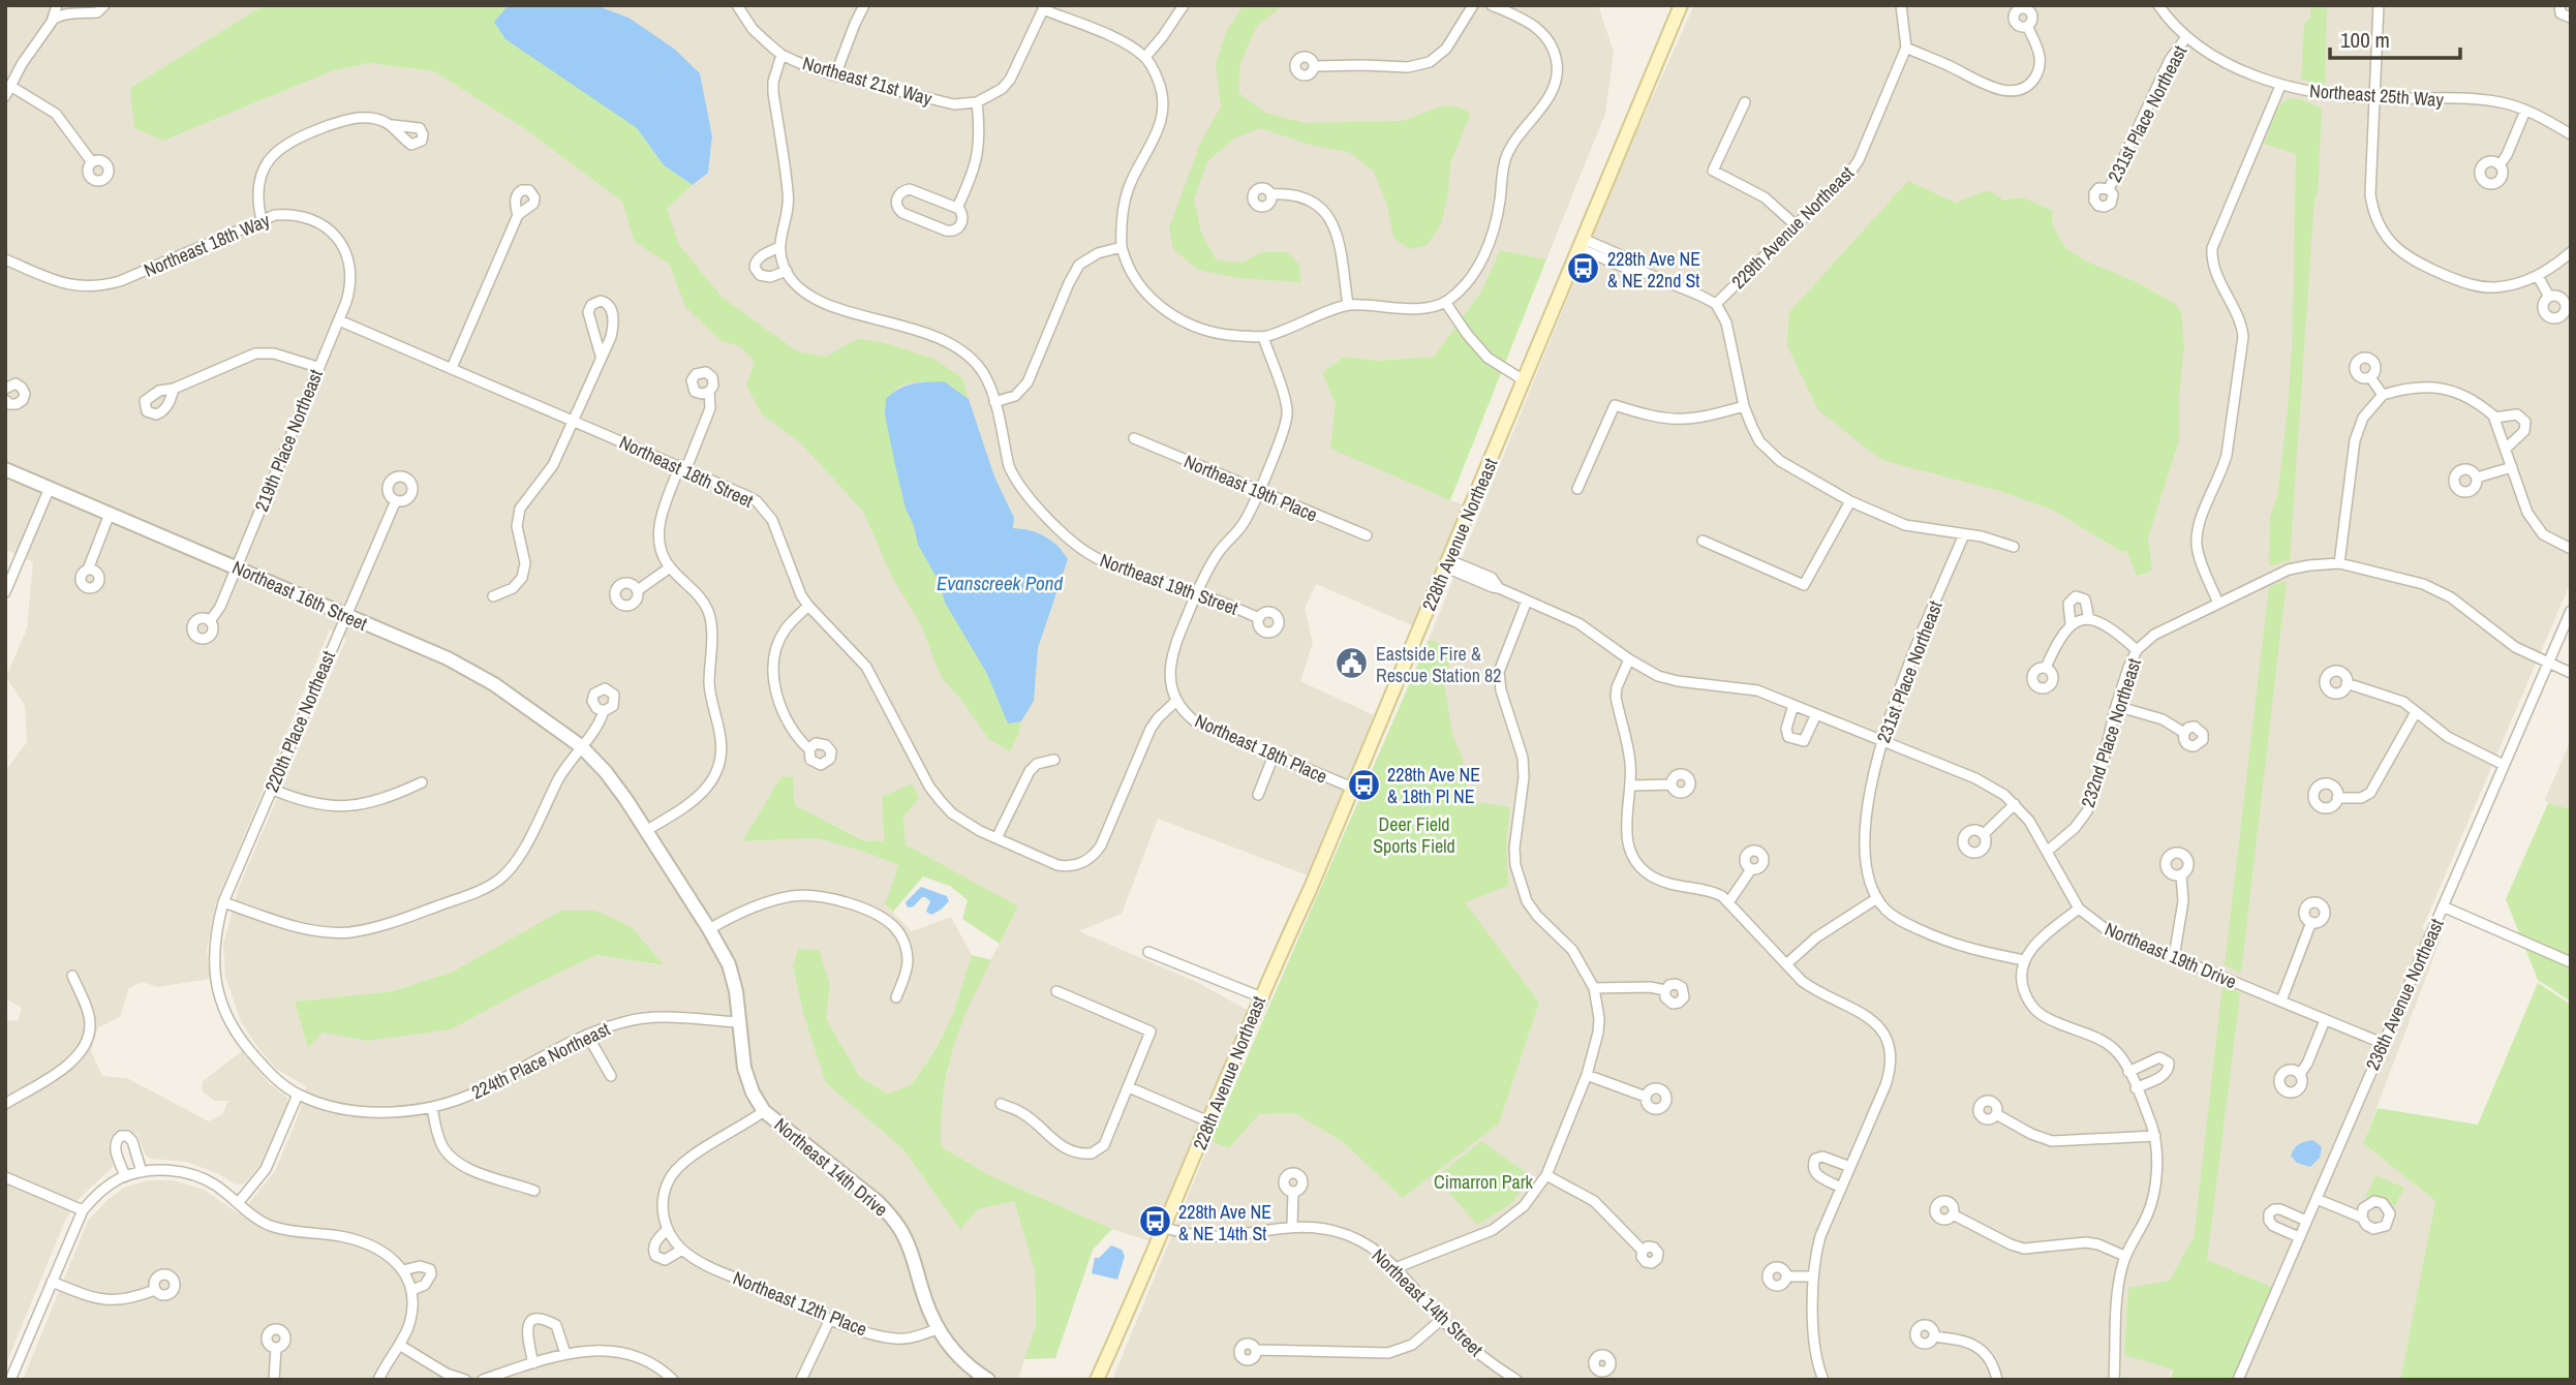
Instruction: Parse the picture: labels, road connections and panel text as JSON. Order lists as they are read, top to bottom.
{
  "streets": {
    "main road": ["228th Avenue Northeast"],
    "street": [
      "Northeast 21st Way",
      "Northeast 25th Way",
      "231st Place Northeast",
      "229th Avenue Northeast",
      "Northeast 18th Way",
      "219th Place Northeast",
      "Northeast 18th Street",
      "Northeast 19th Place",
      "Northeast 19th Street",
      "Northeast 16th Street",
      "220th Place Northeast",
      "232nd Place Northeast",
      "Northeast 18th Place",
      "Northeast 19th Drive",
      "236th Avenue Northeast",
      "224th Place Northeast",
      "Northeast 14th Drive",
      "Northeast 14th Street",
      "Northeast 12th Place"
    ]
  },
  "crossings": [
    ["Northeast 25th Way", "231st Place Northeast"],
    ["231st Place Northeast", "229th Avenue Northeast"],
    ["231st Place Northeast", "Northeast 19th Drive"],
    ["Northeast 18th Way", "219th Place Northeast"],
    ["219th Place Northeast", "Northeast 18th Street"],
    ["219th Place Northeast", "Northeast 16th Street"],
    ["Northeast 18th Street", "Northeast 18th Place"],
    ["228th Avenue Northeast", "Northeast 18th Place"],
    ["228th Avenue Northeast", "Northeast 19th Drive"],
    ["228th Avenue Northeast", "Northeast 14th Street"],
    ["Northeast 16th Street", "220th Place Northeast"],
    ["Northeast 16th Street", "Northeast 14th Drive"],
    ["232nd Place Northeast", "Northeast 19th Drive"],
    ["232nd Place Northeast", "236th Avenue Northeast"],
    ["Northeast 19th Drive", "236th Avenue Northeast"],
    ["224th Place Northeast", "Northeast 14th Drive"],
    ["Northeast 14th Drive", "Northeast 12th Place"]
  ],
  "water": ["Evanscreek Pond"],
  "parks": ["Deer Field Sports Field", "Cimarron Park"],
  "places": {
    "bus stop": ["228th Ave NE & NE 22nd St", "228th Ave NE & 18th Pl NE", "228th Ave NE & NE 14th St"],
    "public building": ["Eastside Fire & Rescue Station 82"]
  },
  "scale_bar": "100 m"
}
